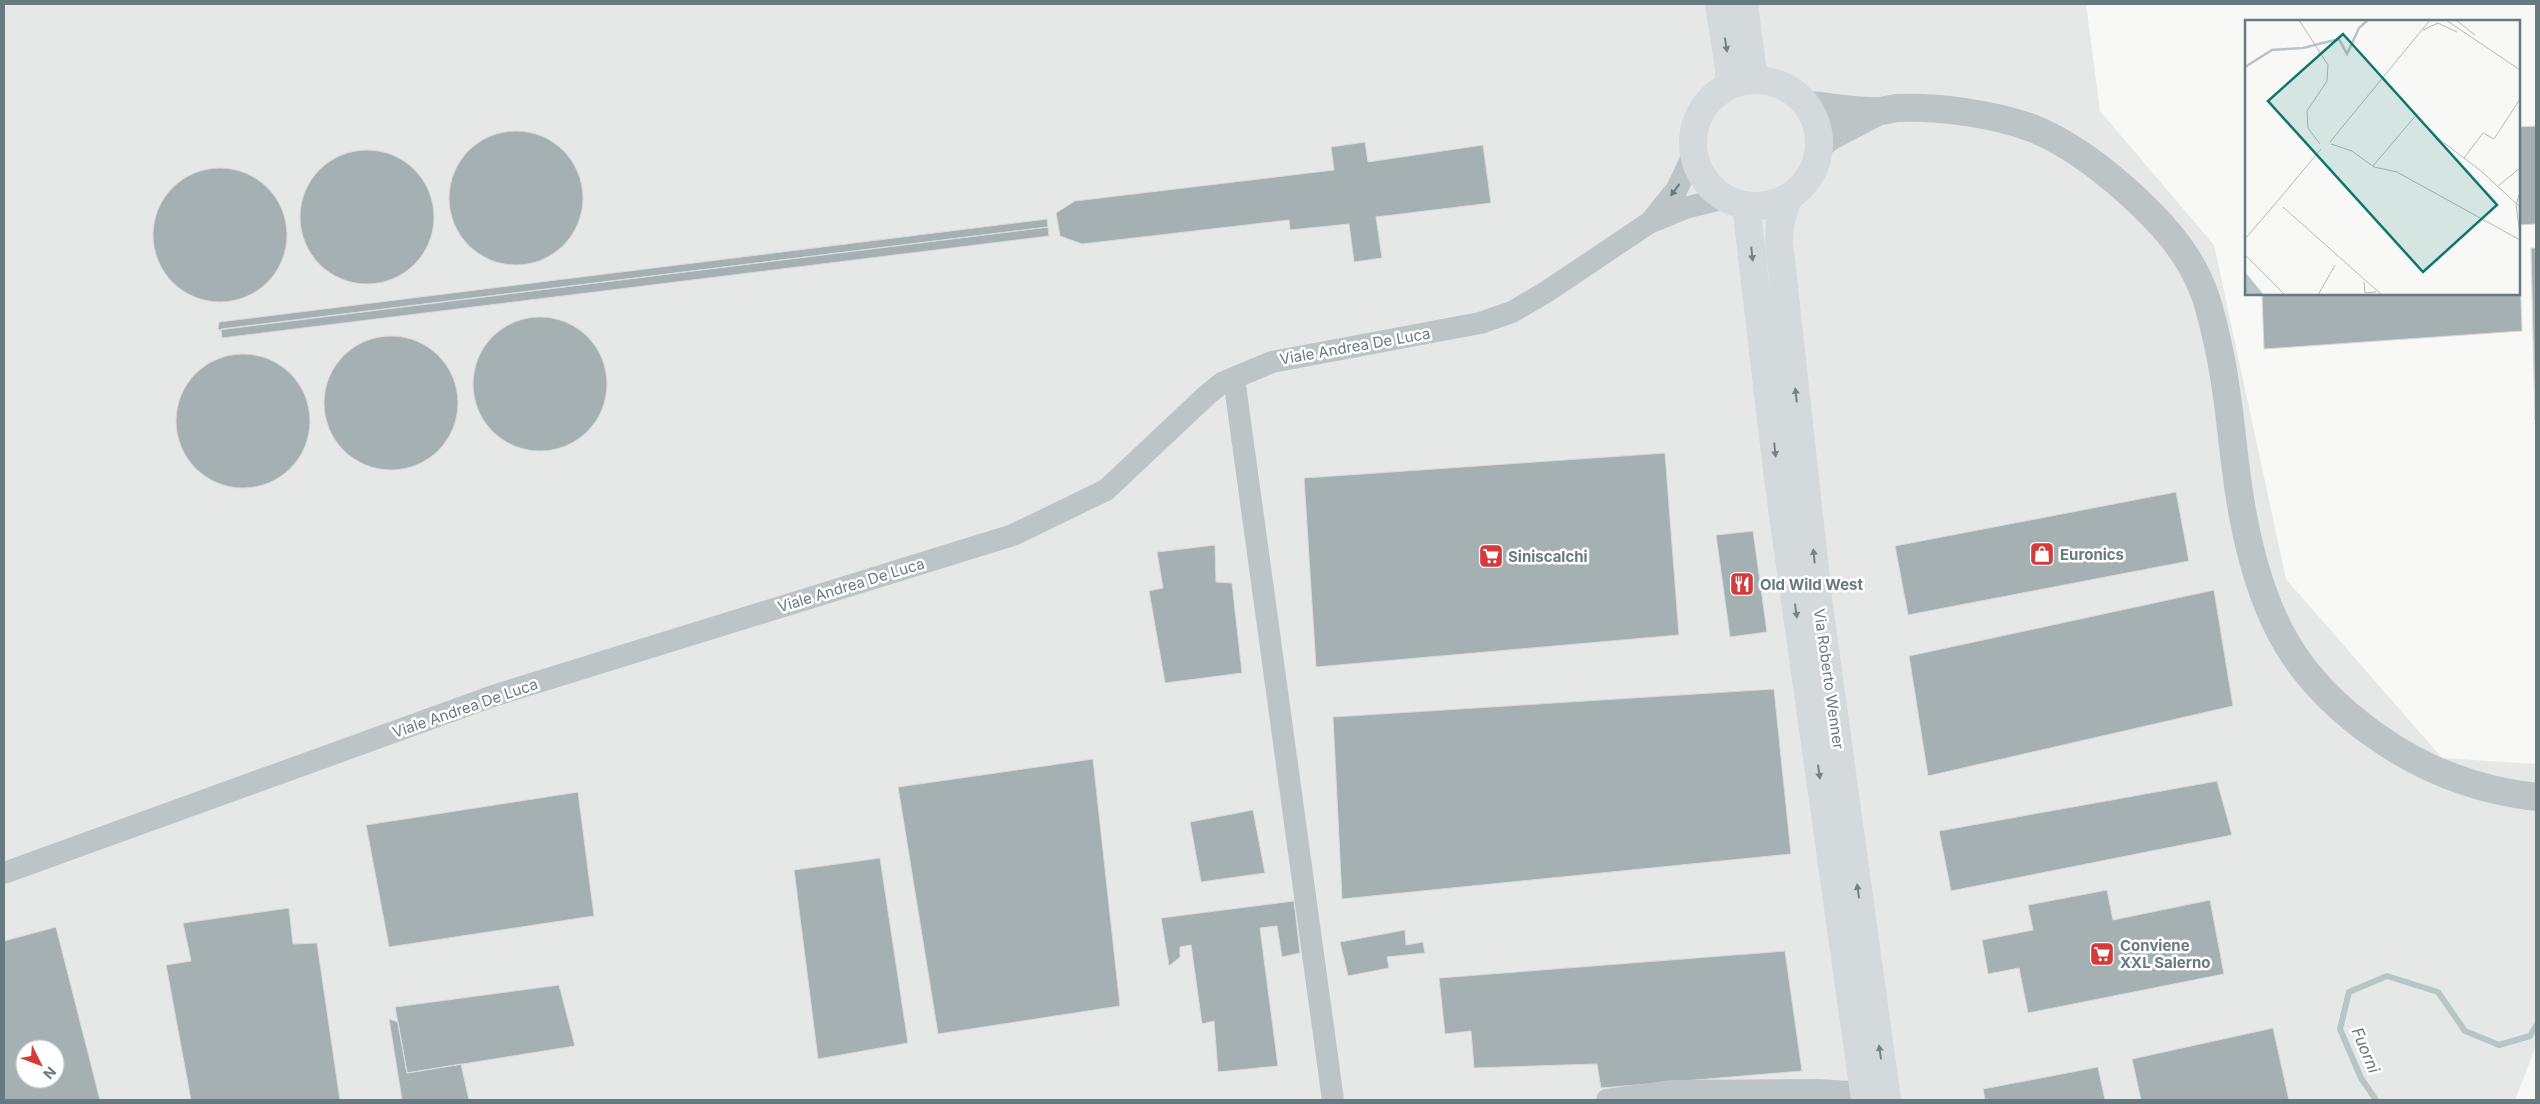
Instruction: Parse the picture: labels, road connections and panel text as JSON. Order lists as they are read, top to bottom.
{
  "streets": {
    "main road": ["Via Roberto Wenner"],
    "street": ["Viale Andrea De Luca"]
  },
  "water": ["Fuorni"],
  "places": {
    "shop": ["Euronics"],
    "supermarket": ["Siniscalchi", "Conviene XXL Salerno"],
    "restaurant": ["Old Wild West"]
  },
  "north": "bottom right"
}
